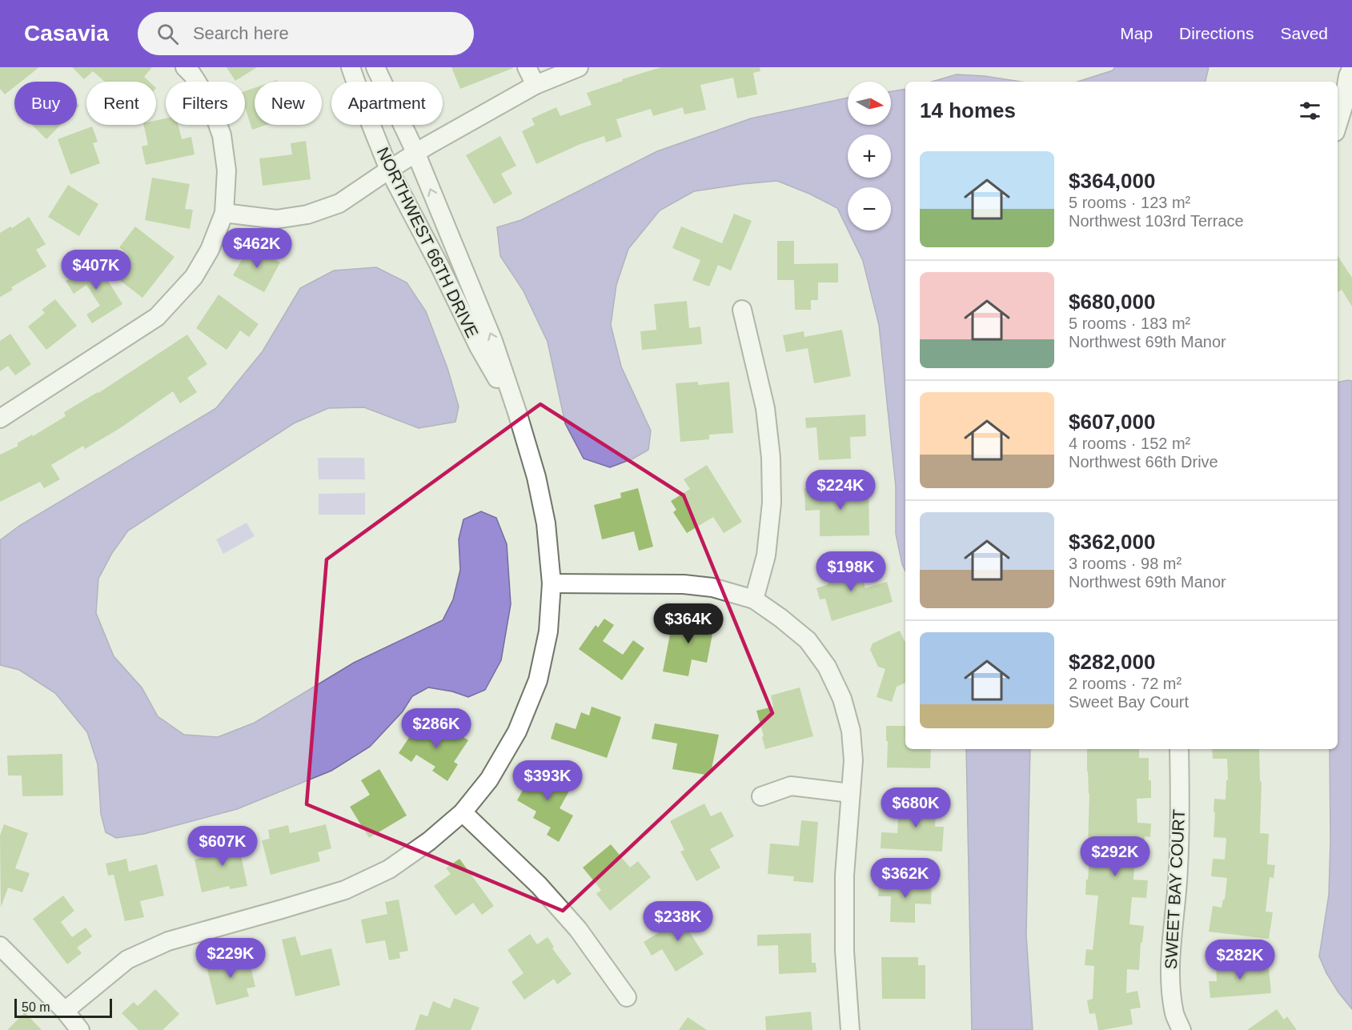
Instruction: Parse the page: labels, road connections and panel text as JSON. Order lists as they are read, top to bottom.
{
  "streets": {
    "street": ["NORTHWEST 66TH DRIVE", "SWEET BAY COURT"]
  },
  "scale_bar": "50 m",
  "north": "right",
  "page": {
    "header": "Casavia",
    "search": "Search here",
    "nav": ["Map", "Directions", "Saved"],
    "map_buttons": ["+", "−"],
    "chip": [
      "Buy",
      "Rent",
      "Filters",
      "New",
      "Apartment"
    ],
    "heading": "14 homes",
    "list": [
      {
        "name": "$364,000",
        "note": "5 rooms · 123 m² · Northwest 103rd Terrace"
      },
      {
        "name": "$680,000",
        "note": "5 rooms · 183 m² · Northwest 69th Manor"
      },
      {
        "name": "$607,000",
        "note": "4 rooms · 152 m² · Northwest 66th Drive"
      },
      {
        "name": "$362,000",
        "note": "3 rooms · 98 m² · Northwest 69th Manor"
      },
      {
        "name": "$282,000",
        "note": "2 rooms · 72 m² · Sweet Bay Court"
      }
    ],
    "price": [
      "$462K",
      "$407K",
      "$224K",
      "$198K",
      "$364K",
      "$286K",
      "$393K",
      "$680K",
      "$607K",
      "$292K",
      "$362K",
      "$238K",
      "$229K",
      "$282K"
    ],
    "scale": "50 m"
  }
}
